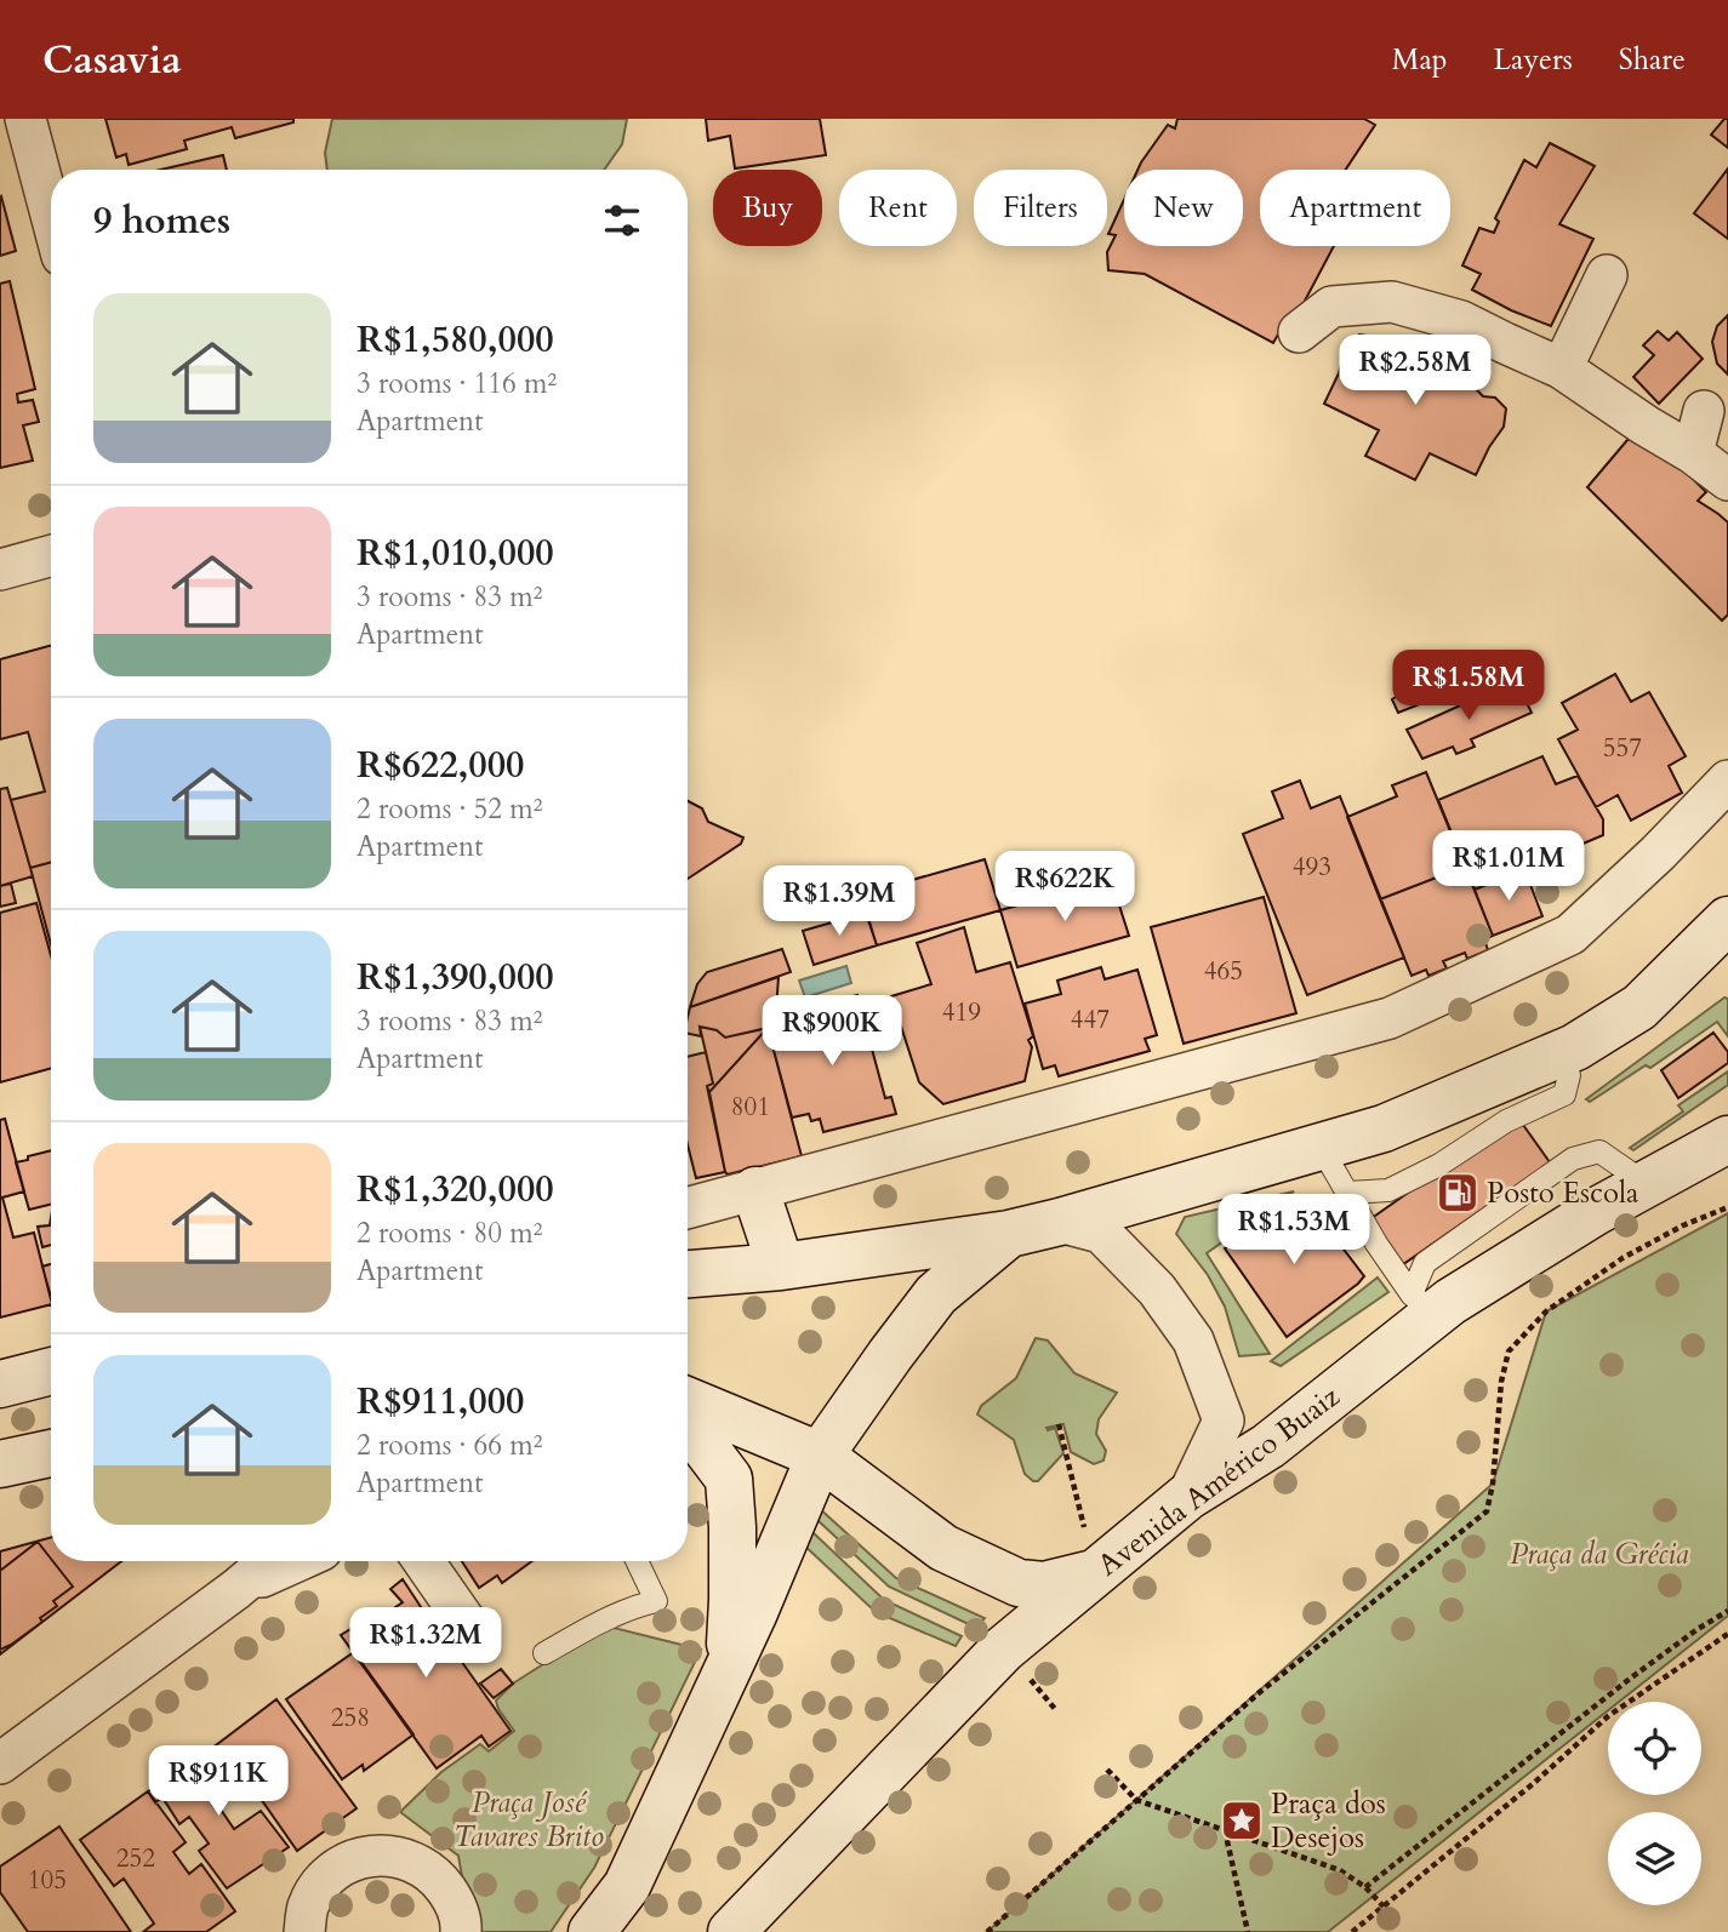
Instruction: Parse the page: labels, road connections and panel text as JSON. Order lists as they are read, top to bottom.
{
  "streets": {
    "main road": ["Avenida Américo Buaiz"]
  },
  "parks": ["Praça da Grécia", "Praça José Tavares Brito"],
  "places": {
    "fuel station": ["Posto Escola"],
    "place": ["Praça dos Desejos"]
  },
  "house_numbers": [
    "557",
    "493",
    "465",
    "419",
    "447",
    "801",
    "258",
    "252",
    "105"
  ],
  "page": {
    "header": "Casavia",
    "nav": ["Map", "Layers", "Share"],
    "chip": [
      "Buy",
      "Rent",
      "Filters",
      "New",
      "Apartment"
    ],
    "heading": "9 homes",
    "list": [
      {
        "name": "R$1,580,000",
        "note": "3 rooms · 116 m² · Apartment"
      },
      {
        "name": "R$1,010,000",
        "note": "3 rooms · 83 m² · Apartment"
      },
      {
        "name": "R$622,000",
        "note": "2 rooms · 52 m² · Apartment"
      },
      {
        "name": "R$1,390,000",
        "note": "3 rooms · 83 m² · Apartment"
      },
      {
        "name": "R$1,320,000",
        "note": "2 rooms · 80 m² · Apartment"
      },
      {
        "name": "R$911,000",
        "note": "2 rooms · 66 m² · Apartment"
      }
    ],
    "price": [
      "R$2.58M",
      "R$1.58M",
      "R$1.01M",
      "R$622K",
      "R$1.39M",
      "R$900K",
      "R$1.53M",
      "R$1.32M",
      "R$911K"
    ]
  }
}
